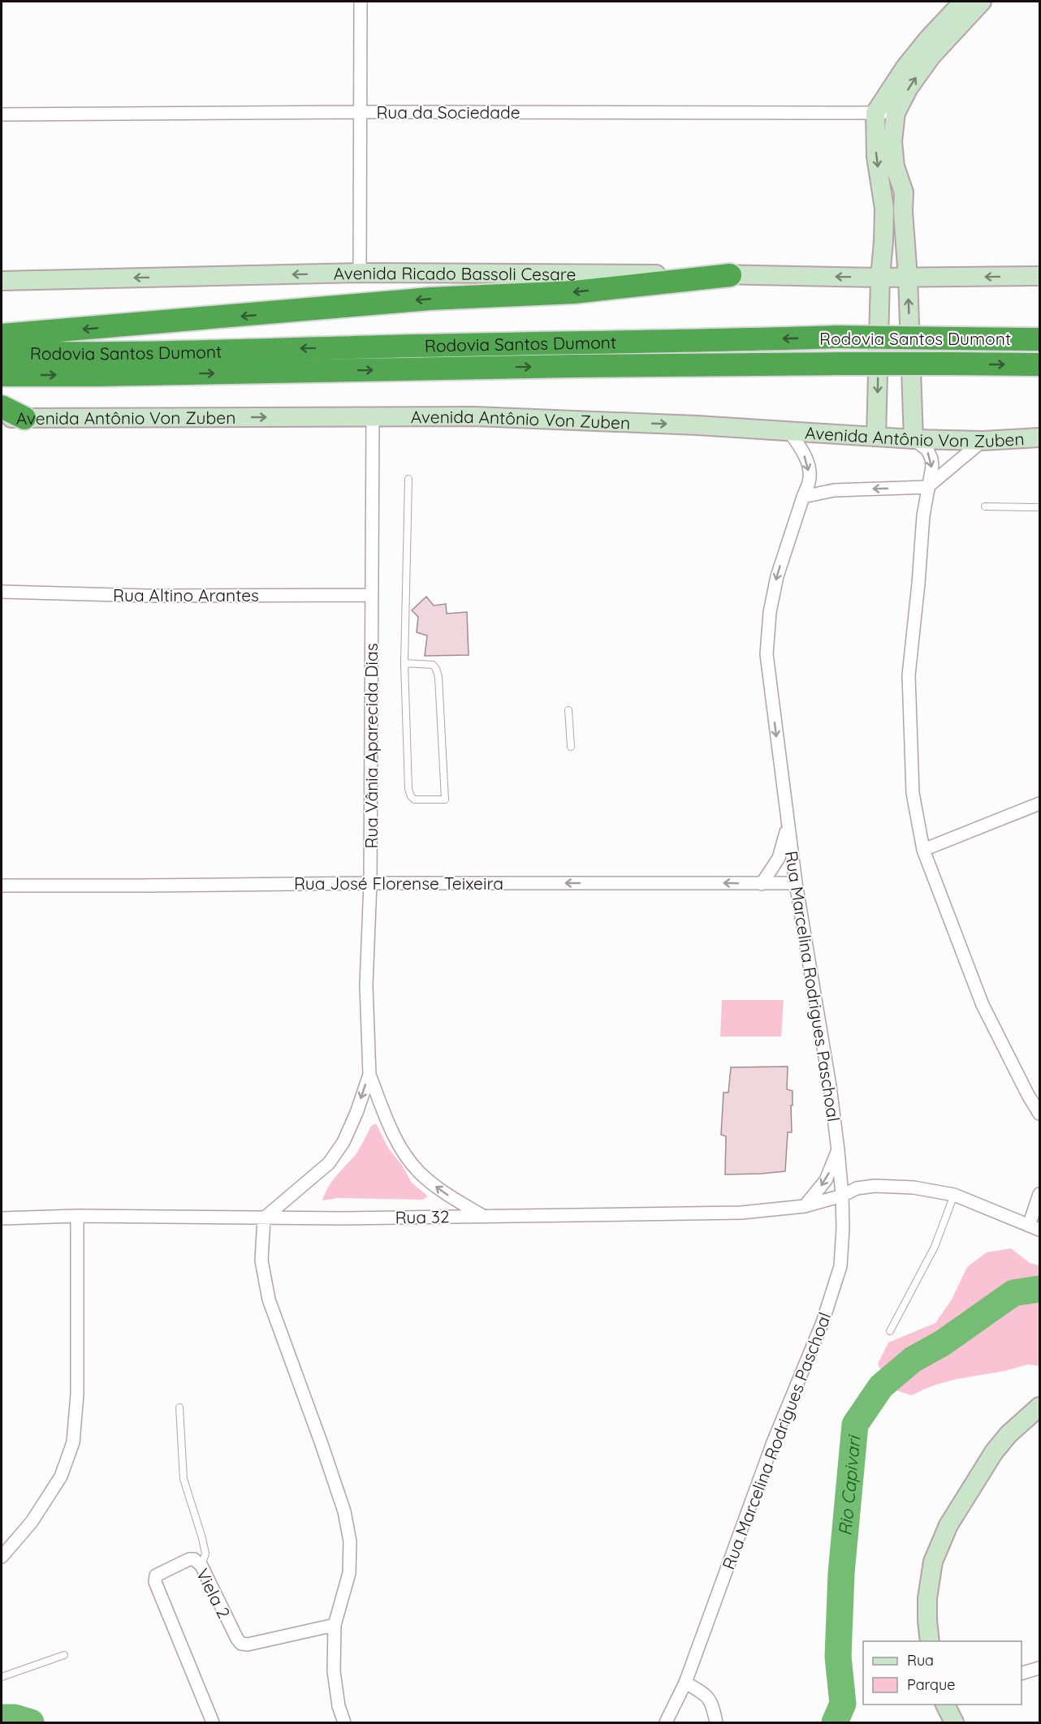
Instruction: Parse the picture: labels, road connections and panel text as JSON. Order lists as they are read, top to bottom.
{
  "streets": {
    "highway": ["Rodovia Santos Dumont"],
    "street": [
      "Rua da Sociedade",
      "Avenida Ricado Bassoli Cesare",
      "Avenida Antônio Von Zuben",
      "Rua Altino Arantes",
      "Rua Vânia Aparecida Dias",
      "Rua José Florense Teixeira",
      "Rua Marcelina Rodrigues Paschoal",
      "Rua 32",
      "Viela 2"
    ]
  },
  "crossings": [
    ["Avenida Antônio Von Zuben", "Rua Vânia Aparecida Dias"],
    ["Avenida Antônio Von Zuben", "Rua Marcelina Rodrigues Paschoal"],
    ["Rua Altino Arantes", "Rua Vânia Aparecida Dias"],
    ["Rua Vânia Aparecida Dias", "Rua José Florense Teixeira"],
    ["Rua Vânia Aparecida Dias", "Rua 32"],
    ["Rua José Florense Teixeira", "Rua Marcelina Rodrigues Paschoal"],
    ["Rua Marcelina Rodrigues Paschoal", "Rua 32"]
  ],
  "one_way": ["Avenida Ricado Bassoli Cesare", "Avenida Antônio Von Zuben", "Rua José Florense Teixeira"],
  "water": ["Rio Capivari"],
  "legend": ["Rua", "Parque"]
}
